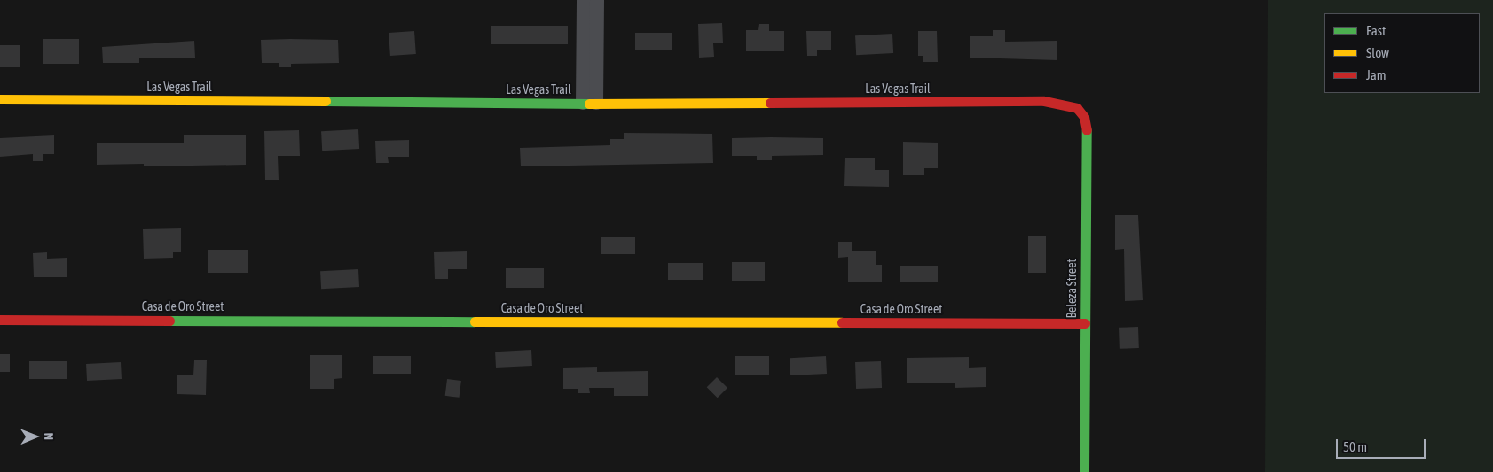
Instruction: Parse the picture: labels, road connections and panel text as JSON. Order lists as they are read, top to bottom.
{
  "streets": {
    "street": ["Las Vegas Trail", "Beleza Street", "Casa de Oro Street"]
  },
  "crossings": [
    ["Las Vegas Trail", "Beleza Street"],
    ["Beleza Street", "Casa de Oro Street"]
  ],
  "legend": ["Fast", "Slow", "Jam"],
  "scale_bar": "50 m",
  "north": "right"
}
